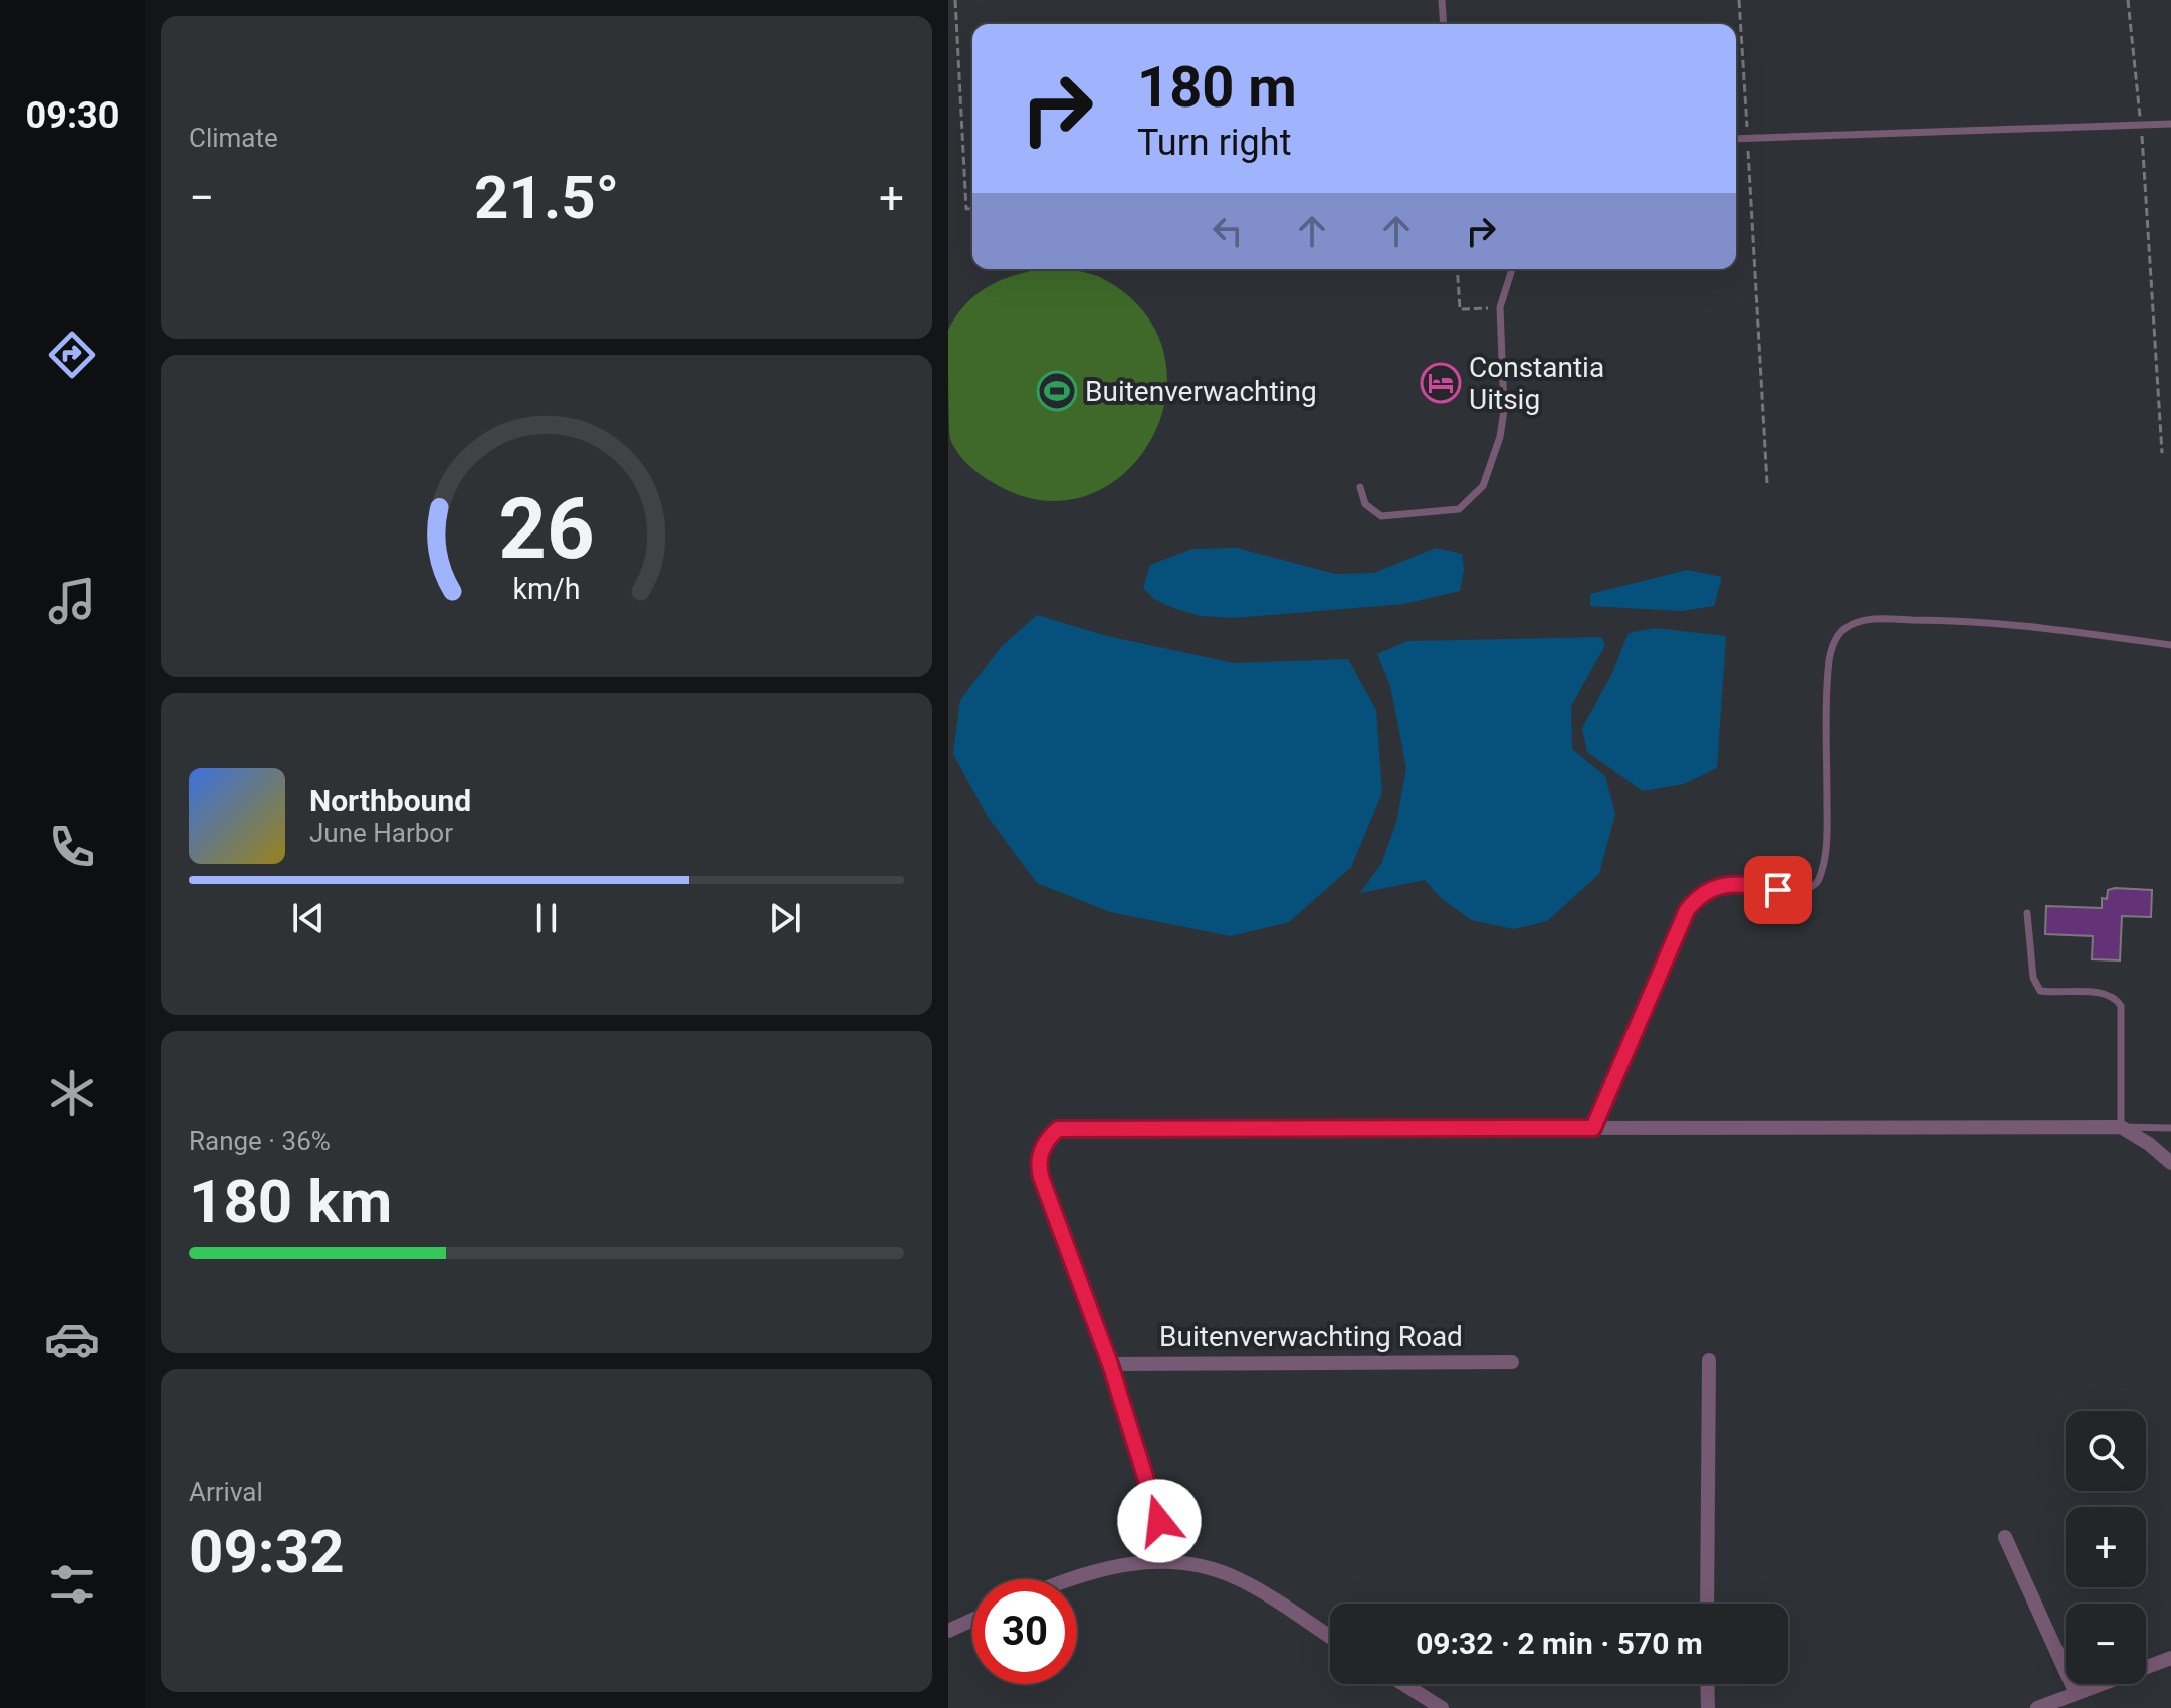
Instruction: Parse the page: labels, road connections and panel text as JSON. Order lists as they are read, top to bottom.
{
  "streets": {
    "street": ["Buitenverwachting Road"]
  },
  "places": {
    "hotel": ["Constantia Uitsig"],
    "sports": ["Buitenverwachting"]
  },
  "page": {
    "tabs": "09:30",
    "tile": [
      "Climate",
      ["Range · 36%", "180 km"],
      ["Arrival", "09:32"]
    ],
    "turn": ["180 m", "Turn right"],
    "heat": ["−", "21.5°", "+"],
    "song": ["Northbound", "June Harbor"],
    "map_buttons": ["+", "−"],
    "limit": "30",
    "trip": "09:32 · 2 min · 570 m",
    "gauge": ["26", "km/h"]
  }
}
